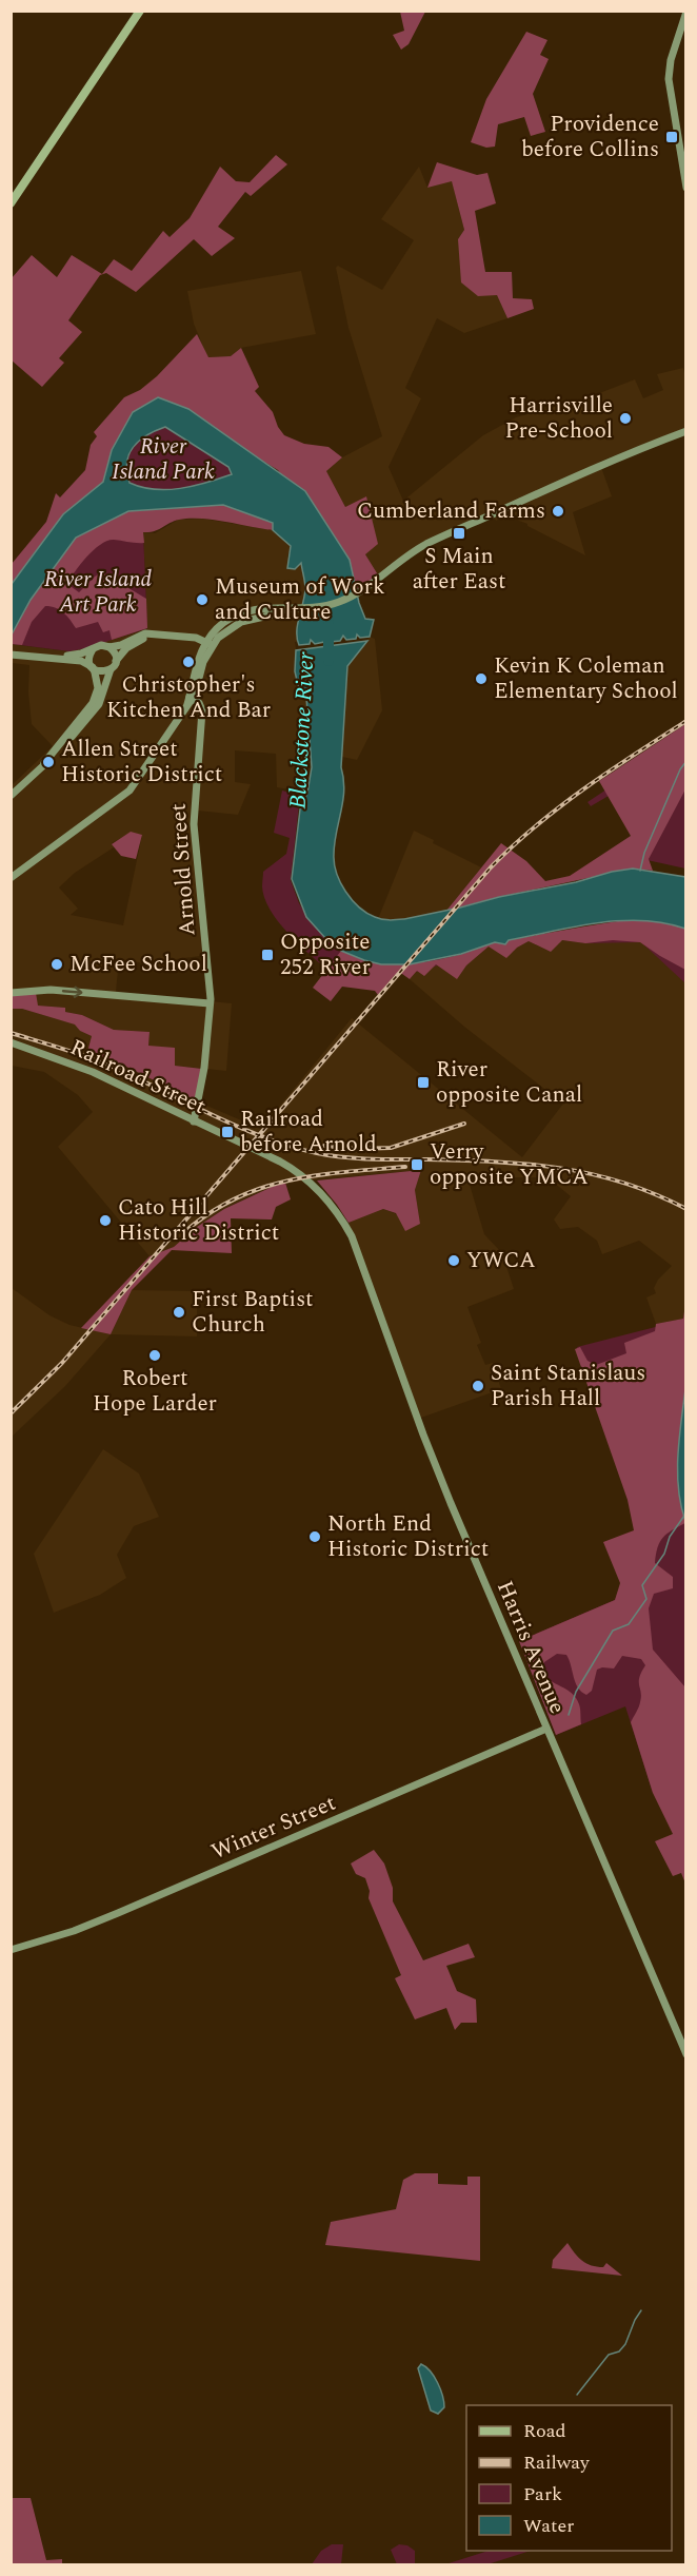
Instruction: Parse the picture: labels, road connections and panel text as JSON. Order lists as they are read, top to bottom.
{
  "streets": {
    "main road": [
      "Arnold Street",
      "Railroad Street",
      "Harris Avenue",
      "Winter Street"
    ]
  },
  "crossings": [
    ["Arnold Street", "Railroad Street"],
    ["Railroad Street", "Harris Avenue"],
    ["Harris Avenue", "Winter Street"]
  ],
  "water": ["Blackstone River"],
  "parks": ["River Island Park", "River Island Art Park"],
  "places": {
    "transit": [
      "Providence before Collins",
      "S Main after East",
      "Opposite 252 River",
      "River opposite Canal",
      "Railroad before Arnold",
      "Verry opposite YMCA"
    ],
    "other": [
      "Harrisville Pre-School",
      "Cumberland Farms",
      "Museum of Work and Culture",
      "Christopher's Kitchen And Bar",
      "Kevin K Coleman Elementary School",
      "Allen Street Historic District",
      "McFee School",
      "Cato Hill Historic District",
      "YWCA",
      "First Baptist Church",
      "Robert Hope Larder",
      "Saint Stanislaus Parish Hall",
      "North End Historic District"
    ]
  },
  "legend": [
    "Road",
    "Railway",
    "Park",
    "Water"
  ]
}
